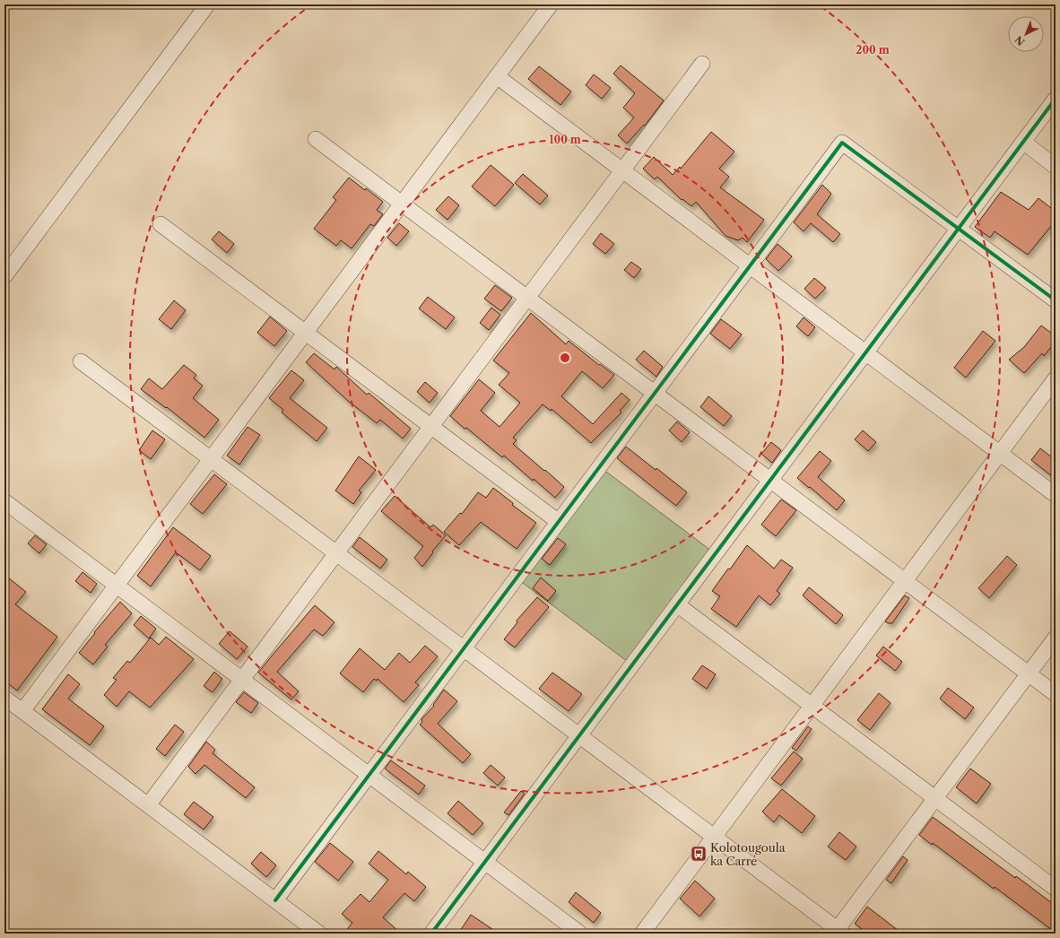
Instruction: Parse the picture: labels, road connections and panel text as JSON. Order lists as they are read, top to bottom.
{
  "places": {
    "bus stop": ["Kolotougoula ka Carré"]
  },
  "north": "bottom left",
  "rings": ["200 m", "100 m"]
}
